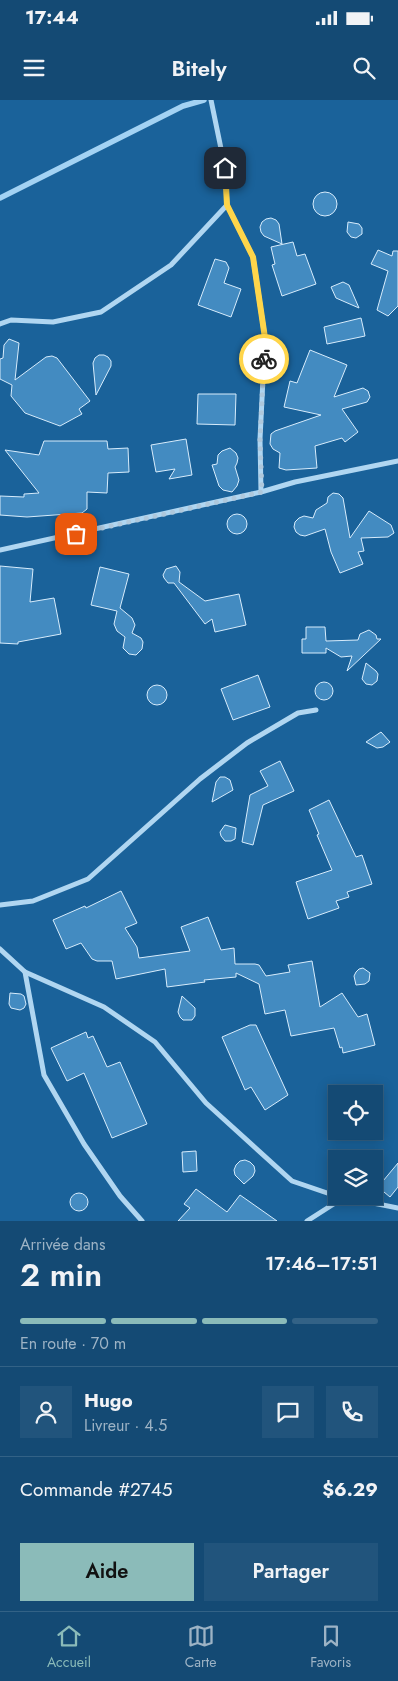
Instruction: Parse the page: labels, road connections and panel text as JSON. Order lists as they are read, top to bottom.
{
  "page": {
    "status": "17:44",
    "header": "Bitely",
    "heading": ["2 min", "Arrivée dans", "17:46–17:51"],
    "panel": [
      "Hugo",
      "Livreur · 4.5",
      "Commande #2745",
      "$6.29"
    ],
    "bar": "En route · 70 m",
    "buttons": ["Aide", "Partager"],
    "tabs": ["Accueil", "Carte", "Favoris"]
  }
}
